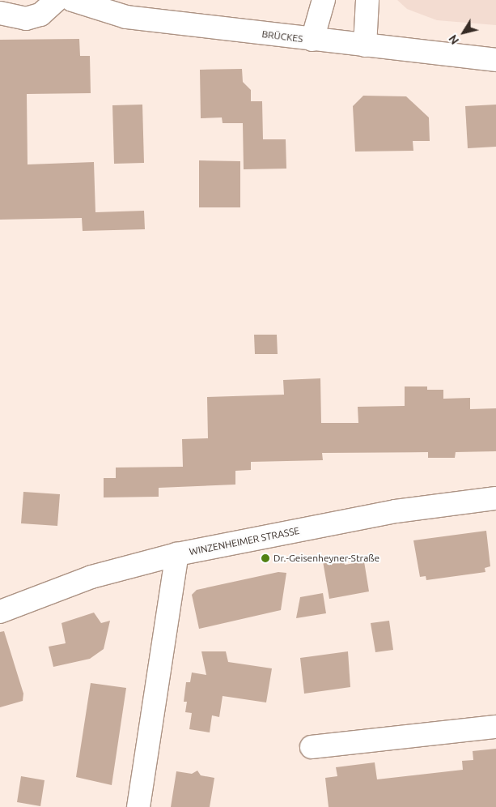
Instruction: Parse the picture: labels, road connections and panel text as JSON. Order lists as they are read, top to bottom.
{
  "streets": {
    "street": ["BRÜCKES", "WINZENHEIMER STRASSE"]
  },
  "places": ["Dr.-Geisenheyner-Straße"],
  "north": "bottom left"
}
